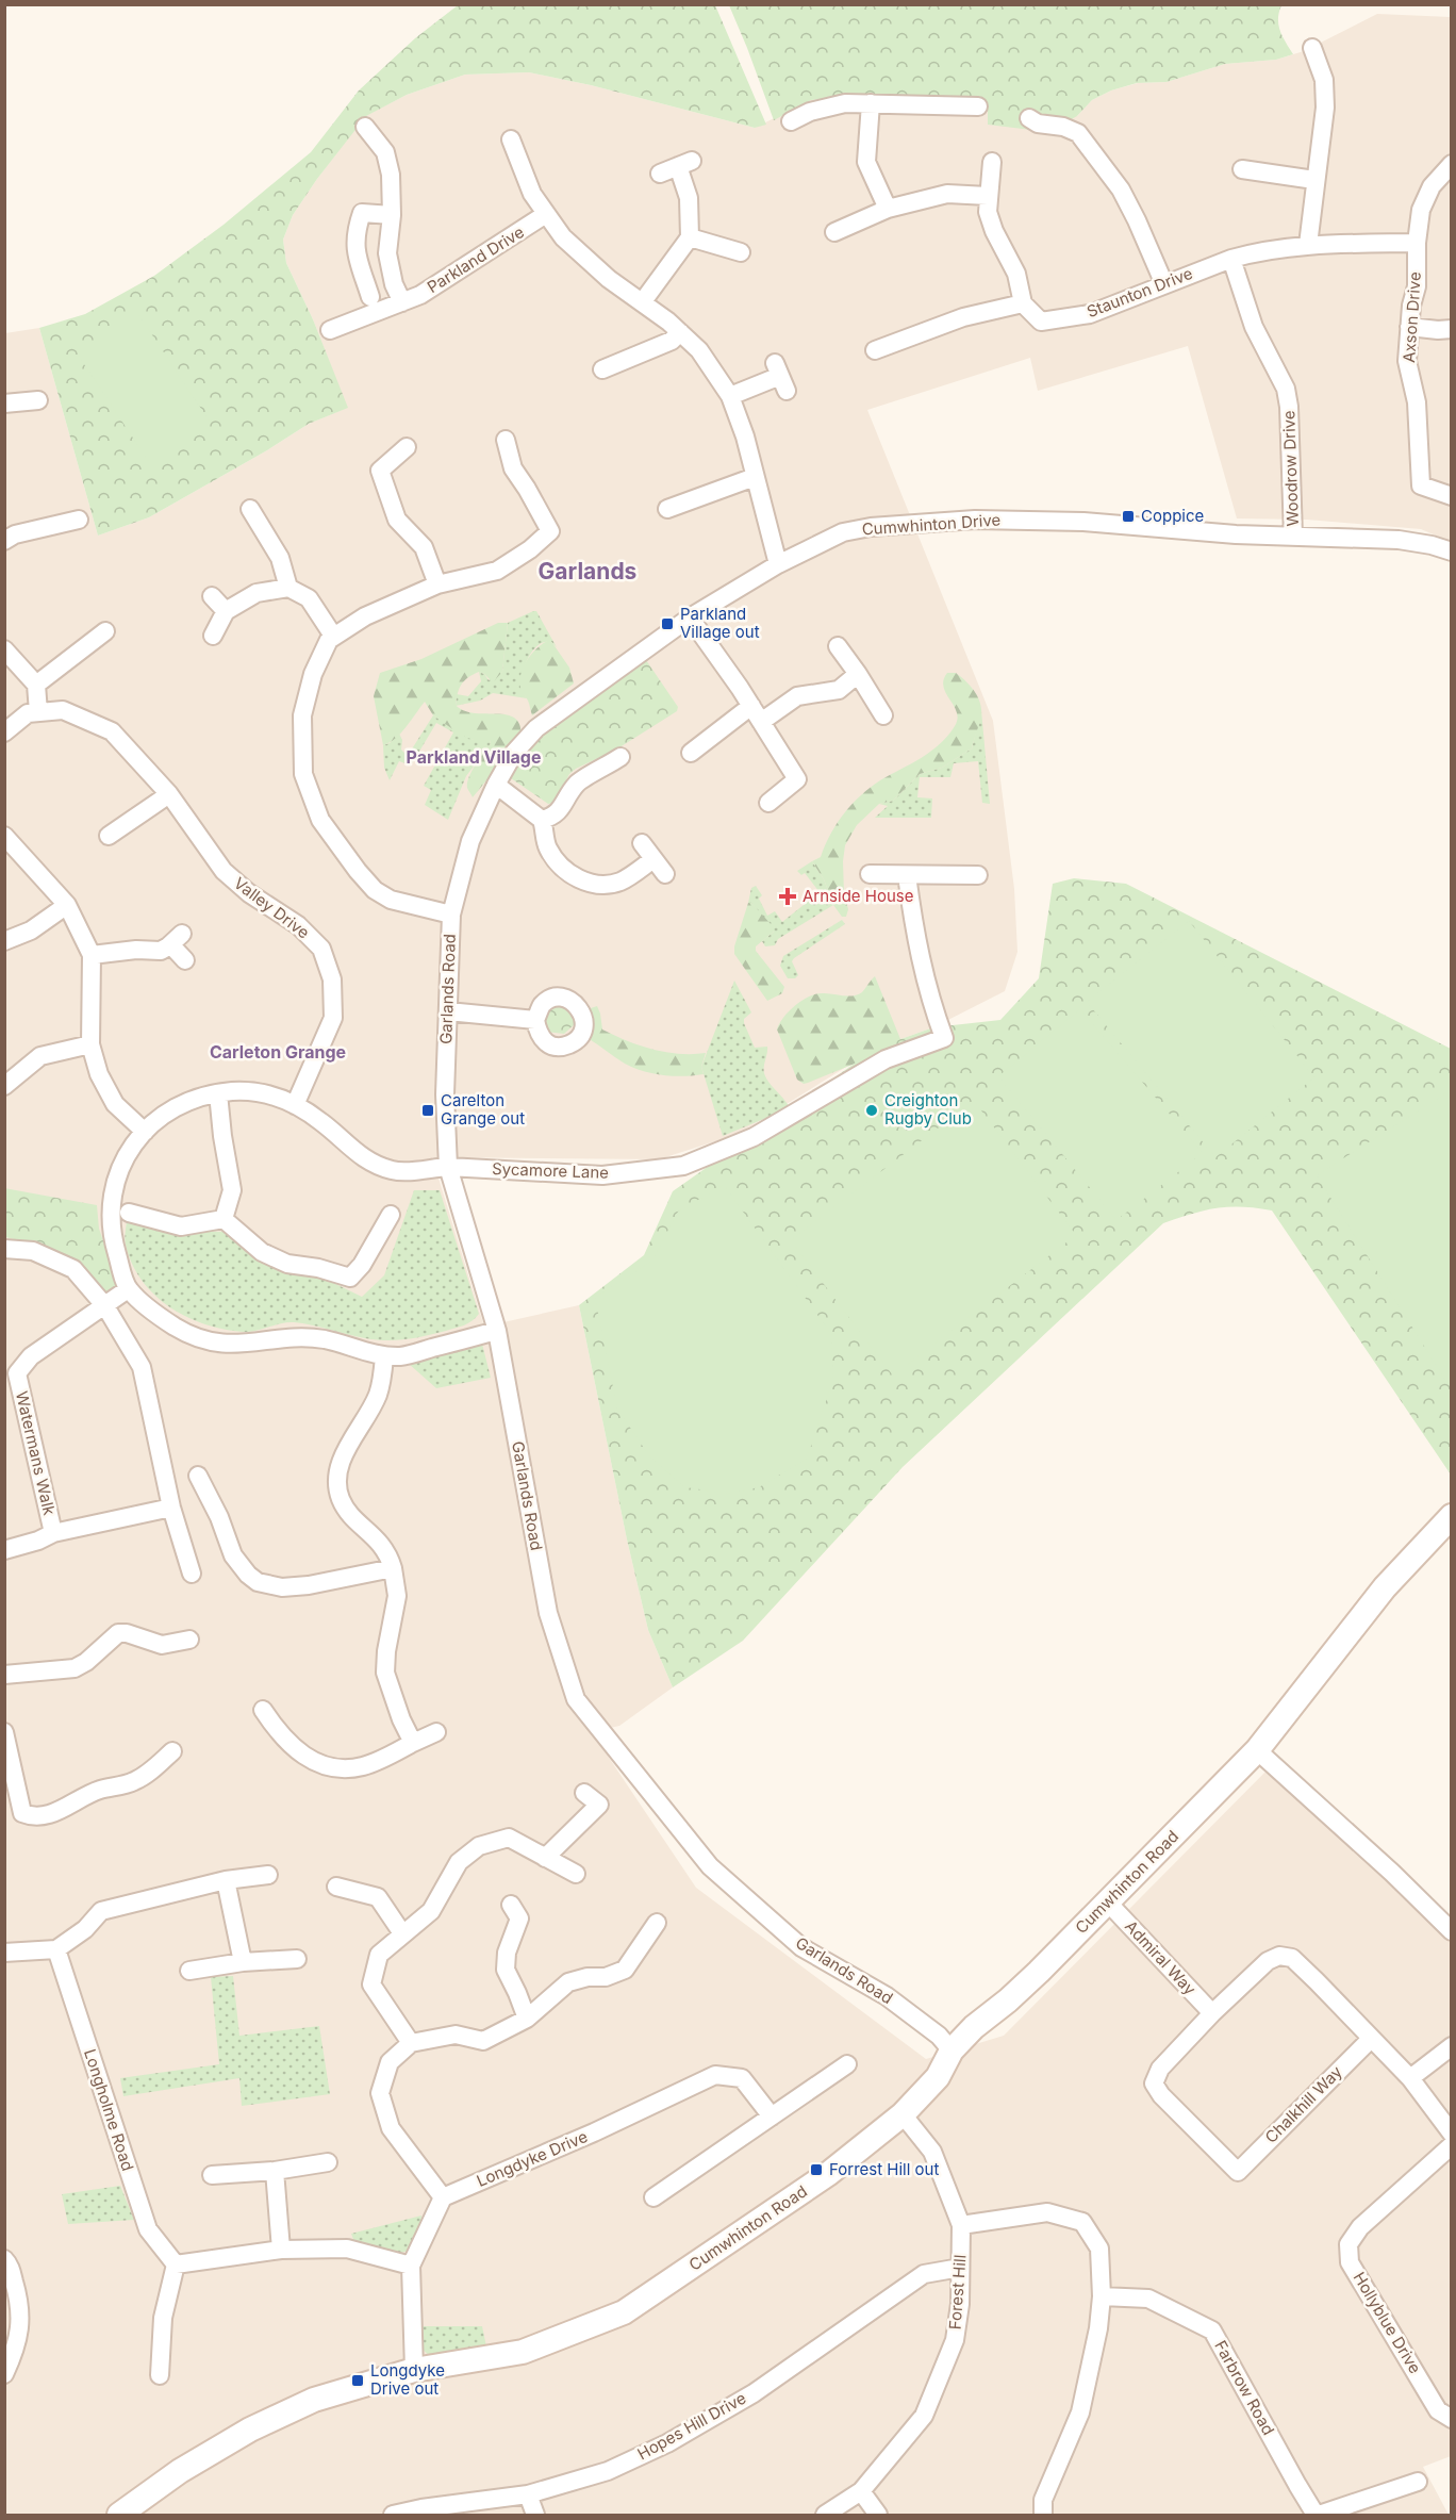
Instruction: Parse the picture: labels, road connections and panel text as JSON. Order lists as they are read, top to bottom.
{
  "streets": {
    "street": [
      "Parkland Drive",
      "Staunton Drive",
      "Axson Drive",
      "Woodrow Drive",
      "Cumwhinton Drive",
      "Valley Drive",
      "Garlands Road",
      "Sycamore Lane",
      "Watermans Walk",
      "Cumwhinton Road",
      "Admiral Way",
      "Chalkhill Way",
      "Longholme Road",
      "Longdyke Drive",
      "Forest Hill",
      "Hollyblue Drive",
      "Farbrow Road",
      "Hopes Hill Drive"
    ]
  },
  "crossings": [
    ["Staunton Drive", "Axson Drive"],
    ["Staunton Drive", "Woodrow Drive"],
    ["Woodrow Drive", "Cumwhinton Drive"],
    ["Cumwhinton Drive", "Garlands Road"],
    ["Valley Drive", "Sycamore Lane"],
    ["Garlands Road", "Sycamore Lane"],
    ["Garlands Road", "Cumwhinton Road"],
    ["Sycamore Lane", "Watermans Walk"],
    ["Cumwhinton Road", "Admiral Way"],
    ["Cumwhinton Road", "Forest Hill"],
    ["Admiral Way", "Chalkhill Way"],
    ["Forest Hill", "Hopes Hill Drive"]
  ],
  "districts": ["Garlands", "Parkland Village", "Carleton Grange"],
  "places": {
    "transit": [
      "Coppice",
      "Parkland Village out",
      "Carelton Grange out",
      "Forrest Hill out",
      "Longdyke Drive out"
    ],
    "health": ["Arnside House"],
    "other": ["Creighton Rugby Club"]
  }
}
